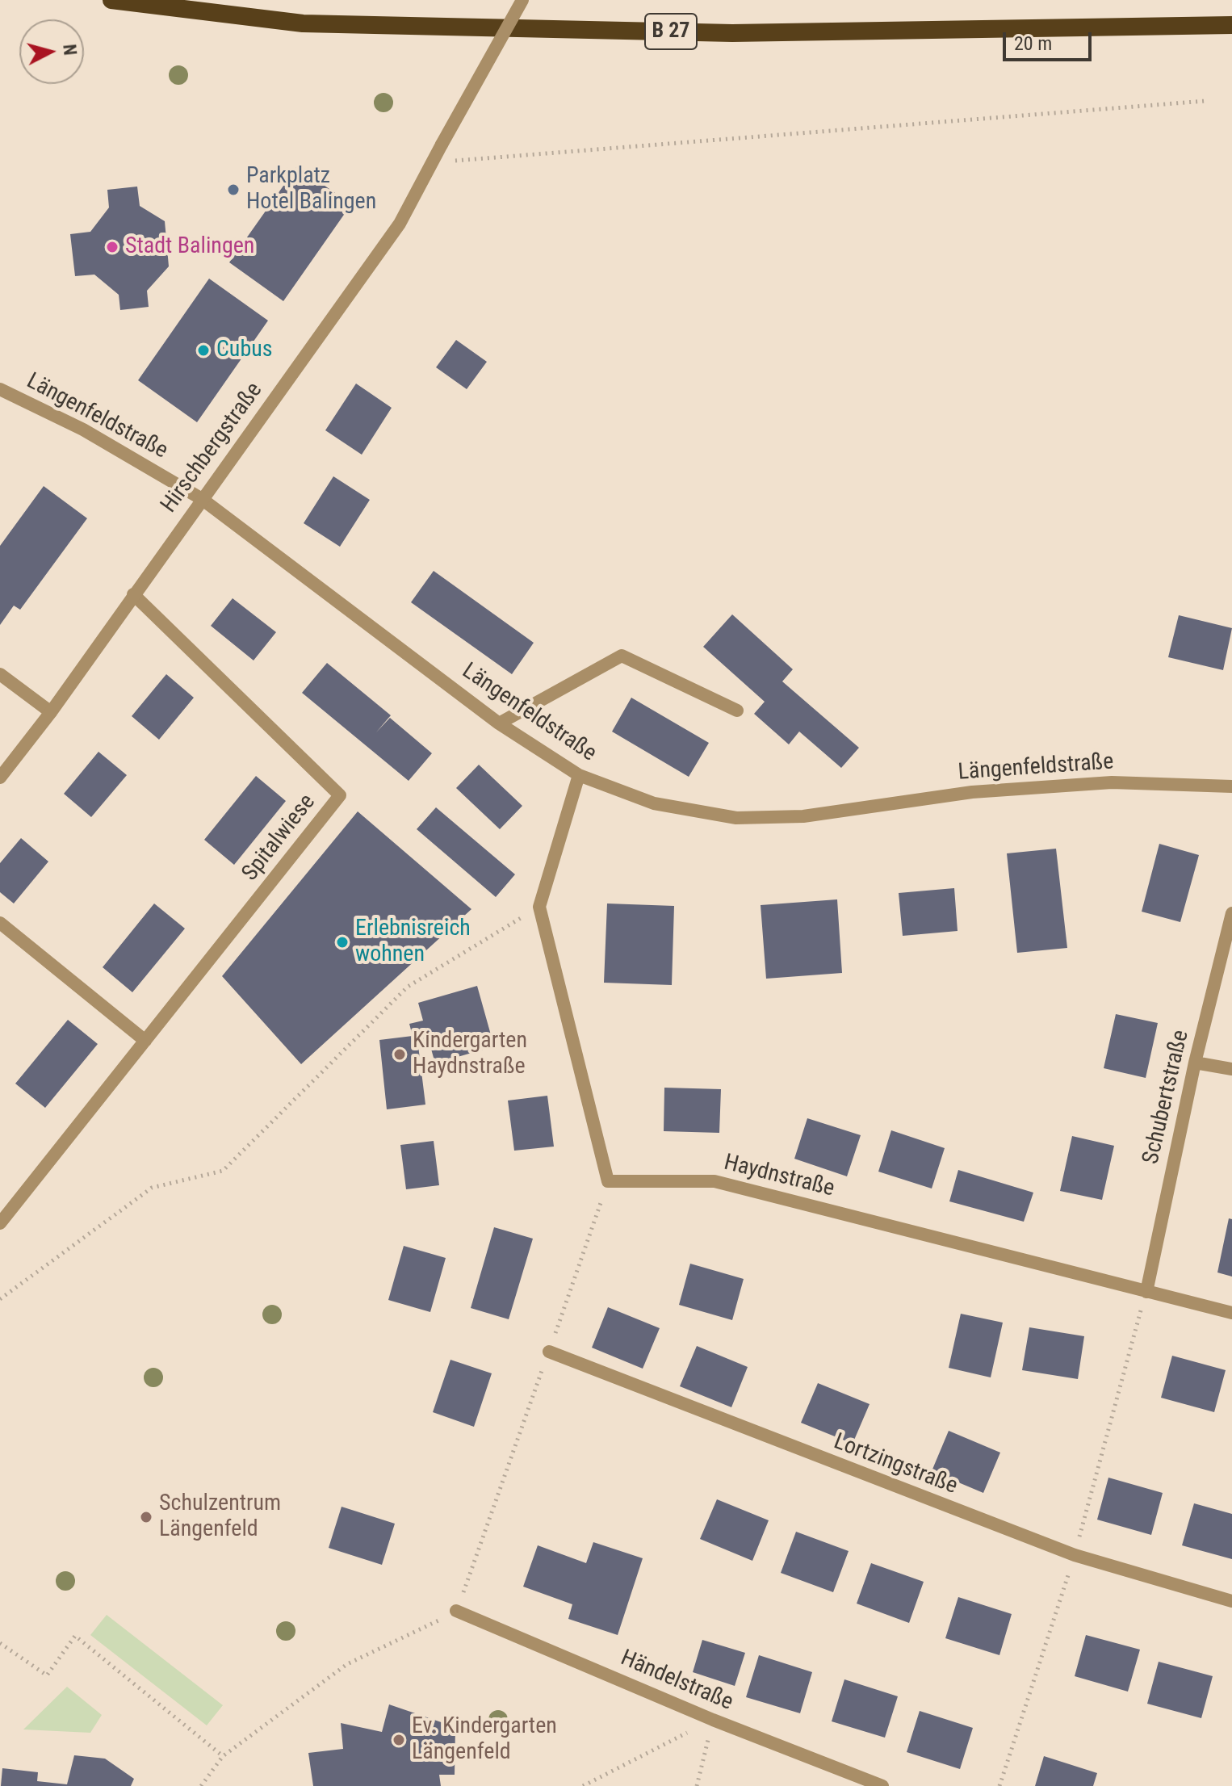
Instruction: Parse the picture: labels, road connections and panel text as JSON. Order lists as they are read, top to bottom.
{
  "streets": {
    "highway": ["B 27"],
    "street": [
      "Längenfeldstraße",
      "Hirschbergstraße",
      "Spitalwiese",
      "Schubertstraße",
      "Haydnstraße",
      "Lortzingstraße",
      "Händelstraße"
    ]
  },
  "crossings": [
    ["Längenfeldstraße", "Hirschbergstraße"],
    ["Hirschbergstraße", "Spitalwiese"],
    ["Schubertstraße", "Haydnstraße"]
  ],
  "places": [
    "Parkplatz Hotel Balingen",
    "Stadt Balingen",
    "Cubus",
    "Erlebnisreich wohnen",
    "Kindergarten Haydnstraße",
    "Schulzentrum Längenfeld",
    "Ev. Kindergarten Längenfeld"
  ],
  "scale_bar": "20 m",
  "north": "right"
}
